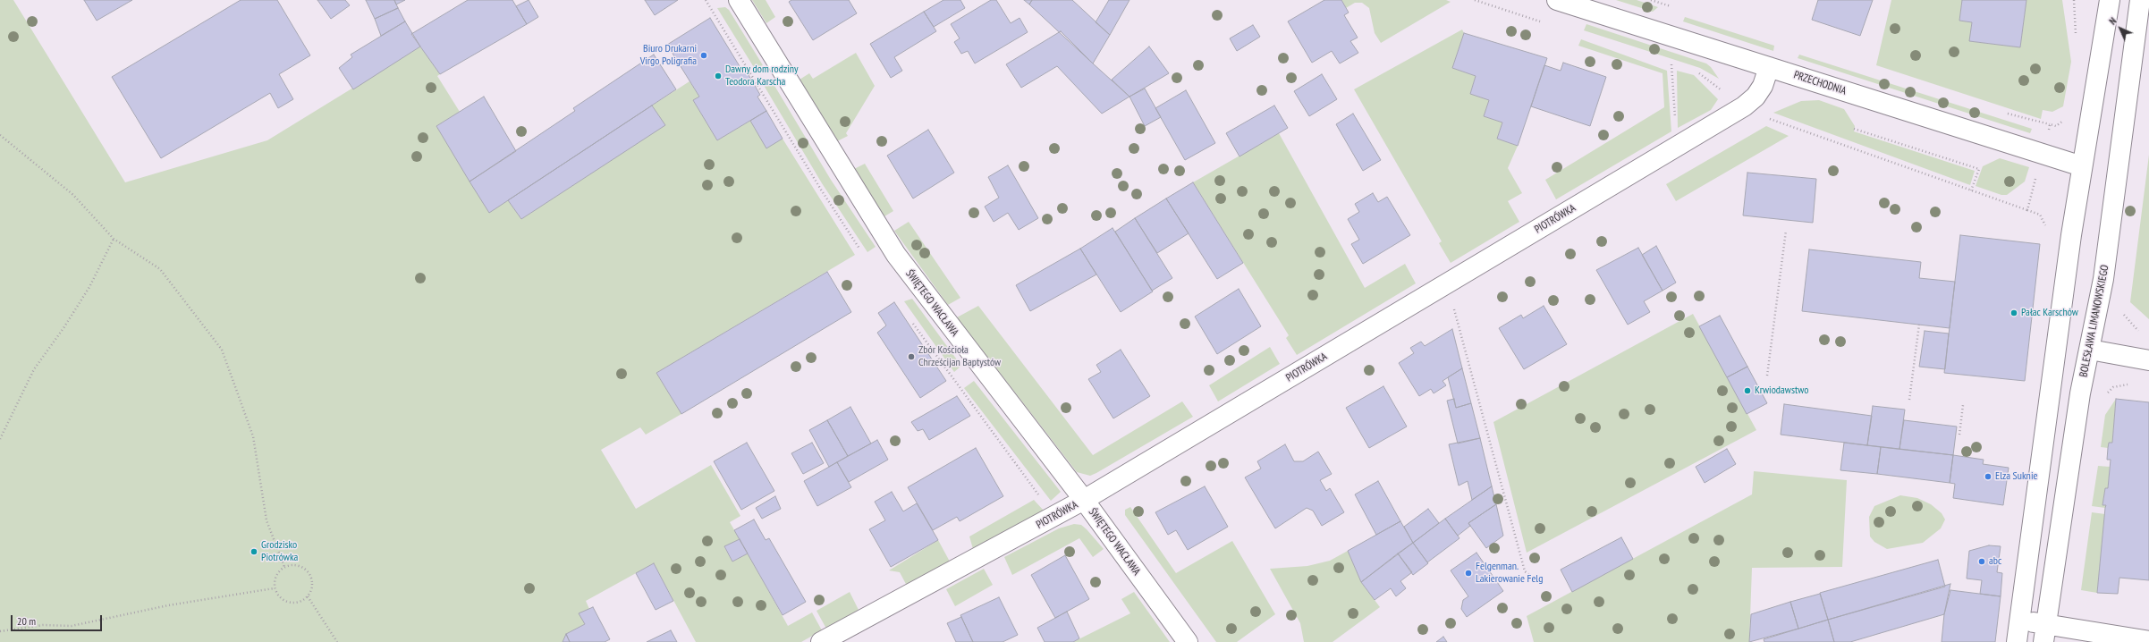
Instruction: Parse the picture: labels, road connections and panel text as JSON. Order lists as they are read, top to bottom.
{
  "streets": {
    "street": [
      "PRZECHODNIA",
      "PIOTRÓWKA",
      "ŚWIĘTEGO WACŁAWA",
      "BOLESŁAWA LIMANOWSKIEGO"
    ]
  },
  "crossings": [
    ["PRZECHODNIA", "PIOTRÓWKA"],
    ["PIOTRÓWKA", "ŚWIĘTEGO WACŁAWA"]
  ],
  "places": [
    "Biuro Drukarni Virgo Poligrafia",
    "Dawny dom rodziny Teodora Karscha",
    "Pałac Karschów",
    "Zbór Kościoła Chrześcijan Baptystów",
    "Krwiodawstwo",
    "Elza Suknie",
    "Grodzisko Piotrówka",
    "abc",
    "Felgenman. Lakierowanie Felg"
  ],
  "scale_bar": "20 m",
  "north": "top left"
}
